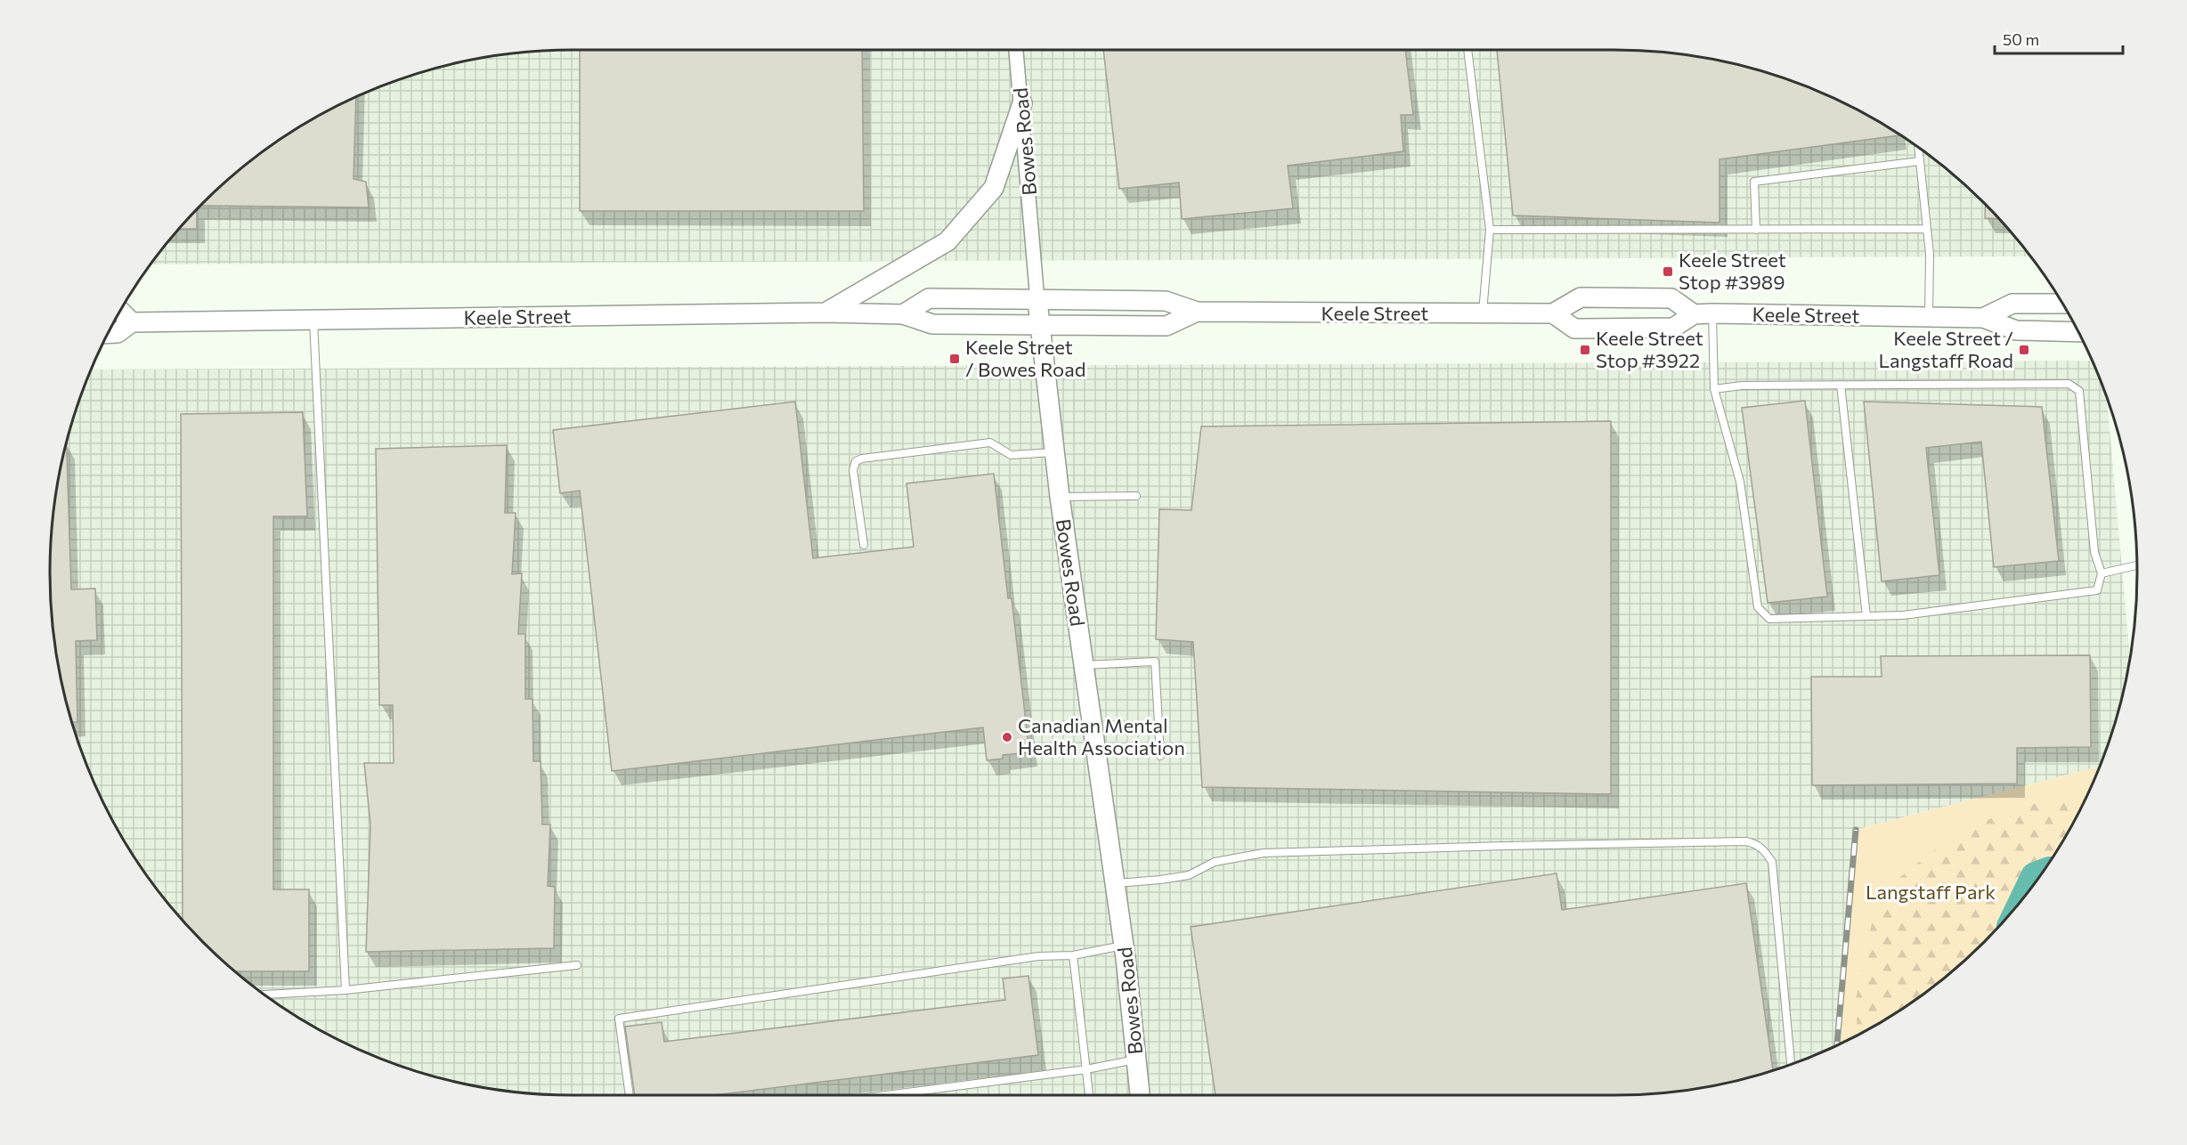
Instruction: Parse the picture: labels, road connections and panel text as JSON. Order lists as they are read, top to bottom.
{
  "streets": {
    "main road": ["Bowes Road", "Keele Street"]
  },
  "crossings": [
    ["Bowes Road", "Keele Street"]
  ],
  "parks": ["Langstaff Park"],
  "places": {
    "transit": [
      "Keele Street Stop #3989",
      "Keele Street Stop #3922",
      "Keele Street / Langstaff Road",
      "Keele Street / Bowes Road"
    ],
    "other": ["Canadian Mental Health Association"]
  },
  "scale_bar": "50 m"
}
